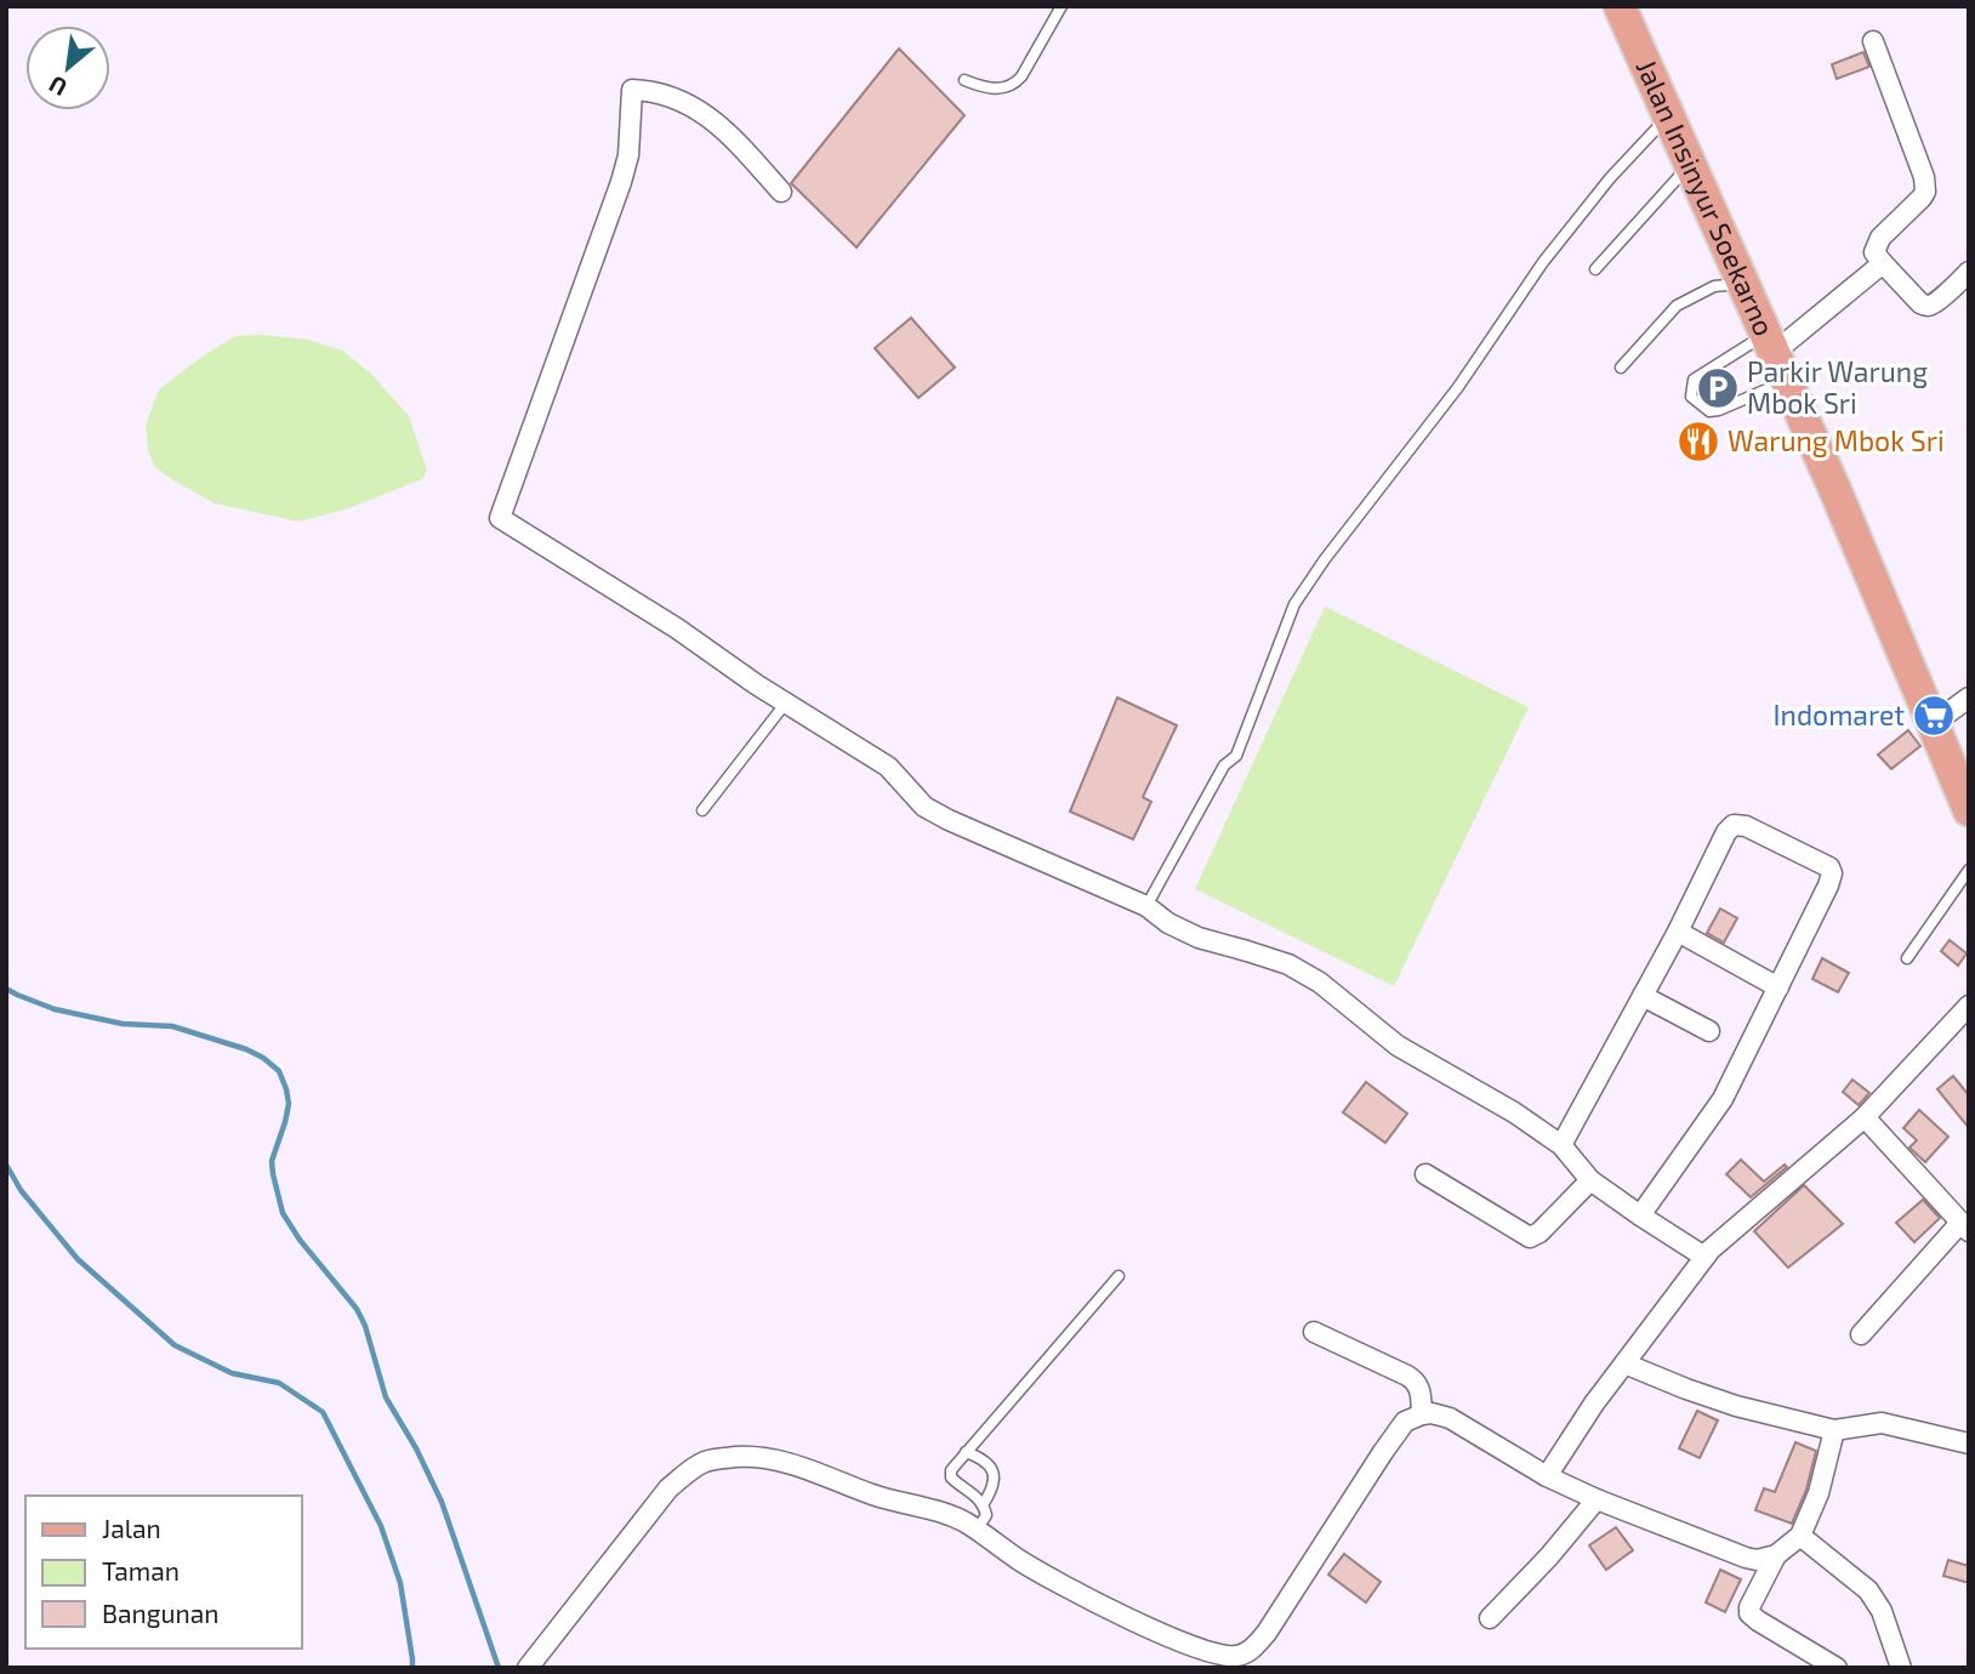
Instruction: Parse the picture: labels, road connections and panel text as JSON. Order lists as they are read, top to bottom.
{
  "streets": {
    "main road": ["Jalan Insinyur Soekarno"]
  },
  "places": {
    "parking": ["Parkir Warung Mbok Sri"],
    "restaurant": ["Warung Mbok Sri"],
    "supermarket": ["Indomaret"]
  },
  "legend": ["Jalan", "Taman", "Bangunan"],
  "north": "bottom left"
}
